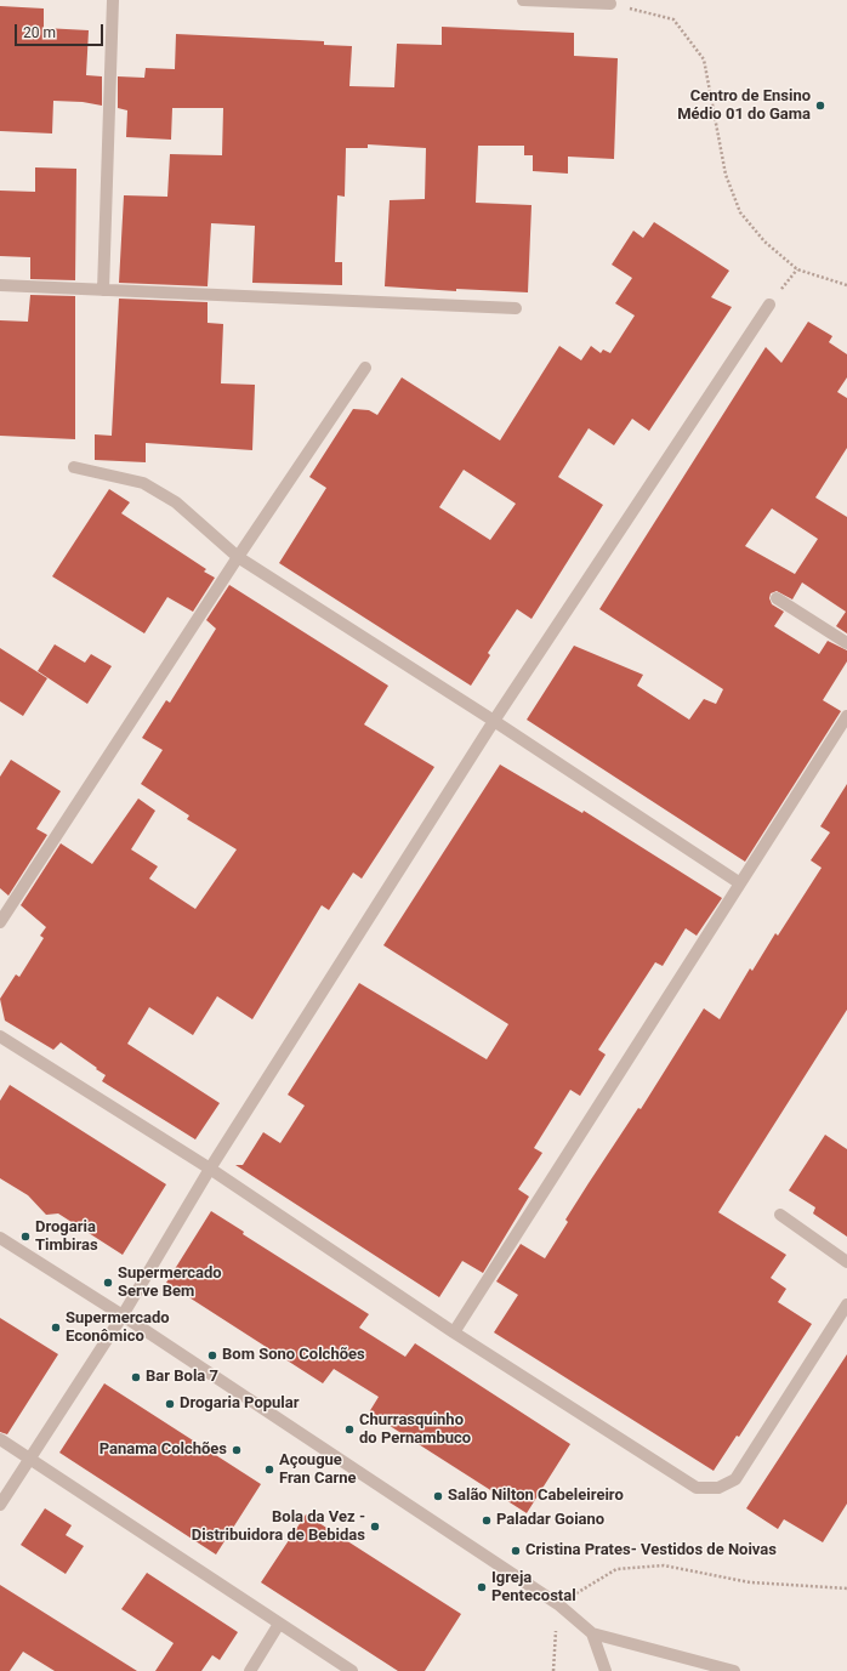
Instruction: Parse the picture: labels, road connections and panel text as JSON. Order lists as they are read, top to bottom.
{
  "places": [
    "Centro de Ensino Médio 01 do Gama",
    "Drogaria Timbiras",
    "Supermercado Serve Bem",
    "Supermercado Econômico",
    "Bom Sono Colchões",
    "Bar Bola 7",
    "Drogaria Popular",
    "Churrasquinho do Pernambuco",
    "Panama Colchões",
    "Açougue Fran Carne",
    "Salão Nilton Cabeleireiro",
    "Paladar Goiano",
    "Bola da Vez - Distribuidora de Bebidas",
    "Cristina Prates- Vestidos de Noivas",
    "Igreja Pentecostal"
  ],
  "scale_bar": "20 m"
}
